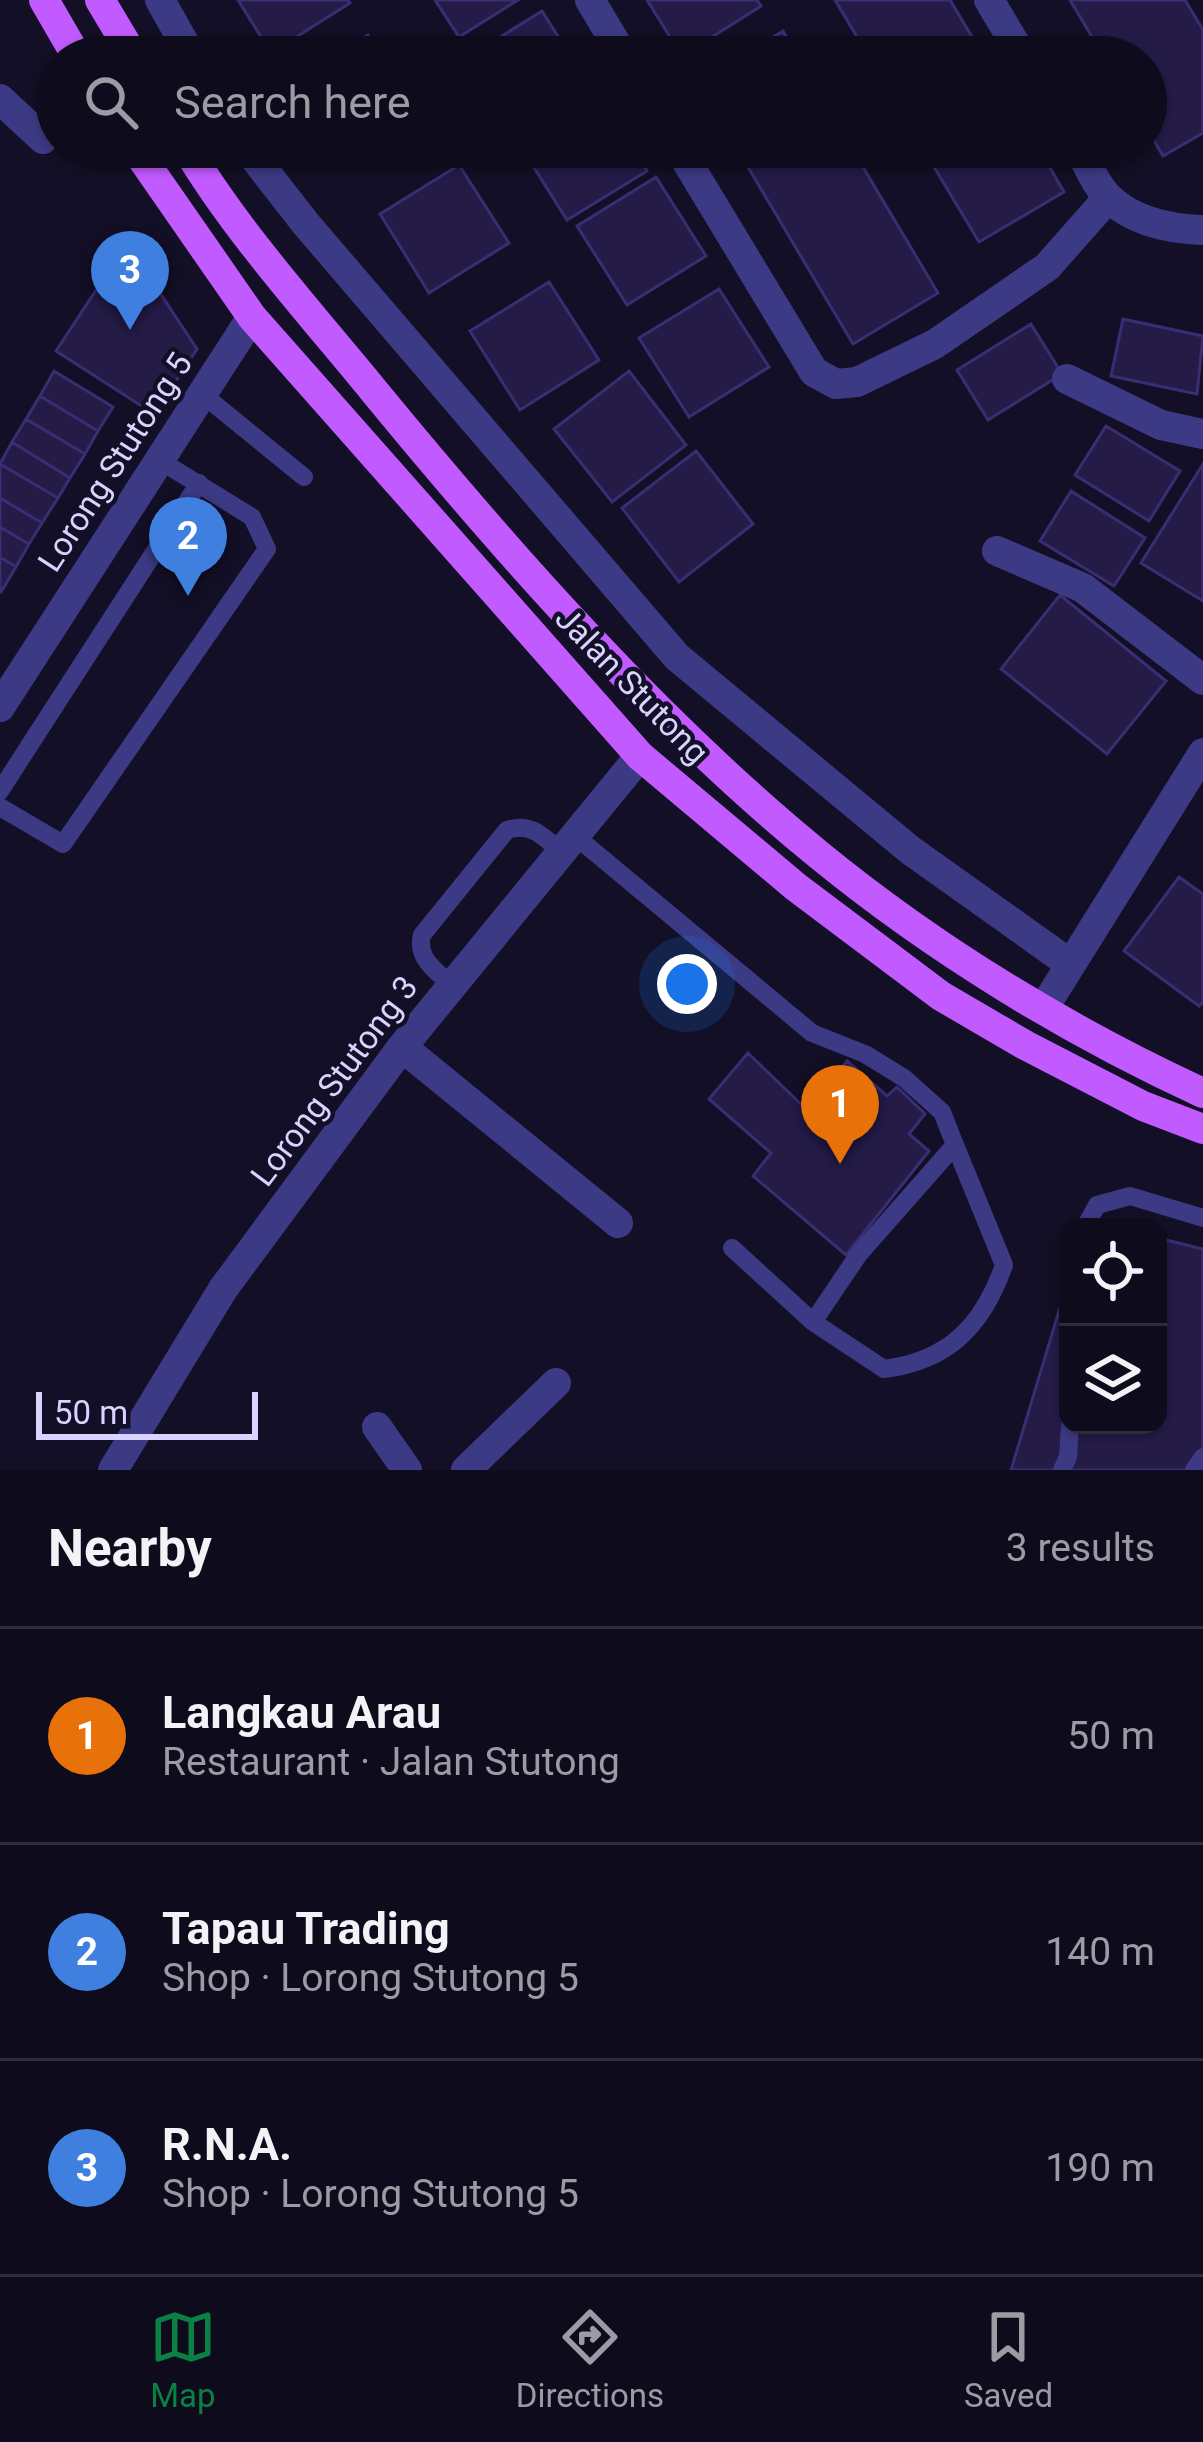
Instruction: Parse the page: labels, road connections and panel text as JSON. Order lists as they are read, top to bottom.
{
  "streets": {
    "main road": ["Jalan Stutong"],
    "street": ["Lorong Stutong 5", "Lorong Stutong 3"]
  },
  "crossings": [
    ["Lorong Stutong 5", "Jalan Stutong"],
    ["Jalan Stutong", "Lorong Stutong 3"]
  ],
  "scale_bar": "50 m",
  "page": {
    "search": "Search here",
    "pins": ["3", "2", "1"],
    "scale": "50 m",
    "heading": ["Nearby", "3 results"],
    "list": [
      {
        "mark": "1",
        "name": "Langkau Arau",
        "note": "Restaurant · Jalan Stutong",
        "value": "50 m"
      },
      {
        "mark": "2",
        "name": "Tapau Trading",
        "note": "Shop · Lorong Stutong 5",
        "value": "140 m"
      },
      {
        "mark": "3",
        "name": "R.N.A.",
        "note": "Shop · Lorong Stutong 5",
        "value": "190 m"
      }
    ],
    "nav": ["Map", "Directions", "Saved"]
  }
}
